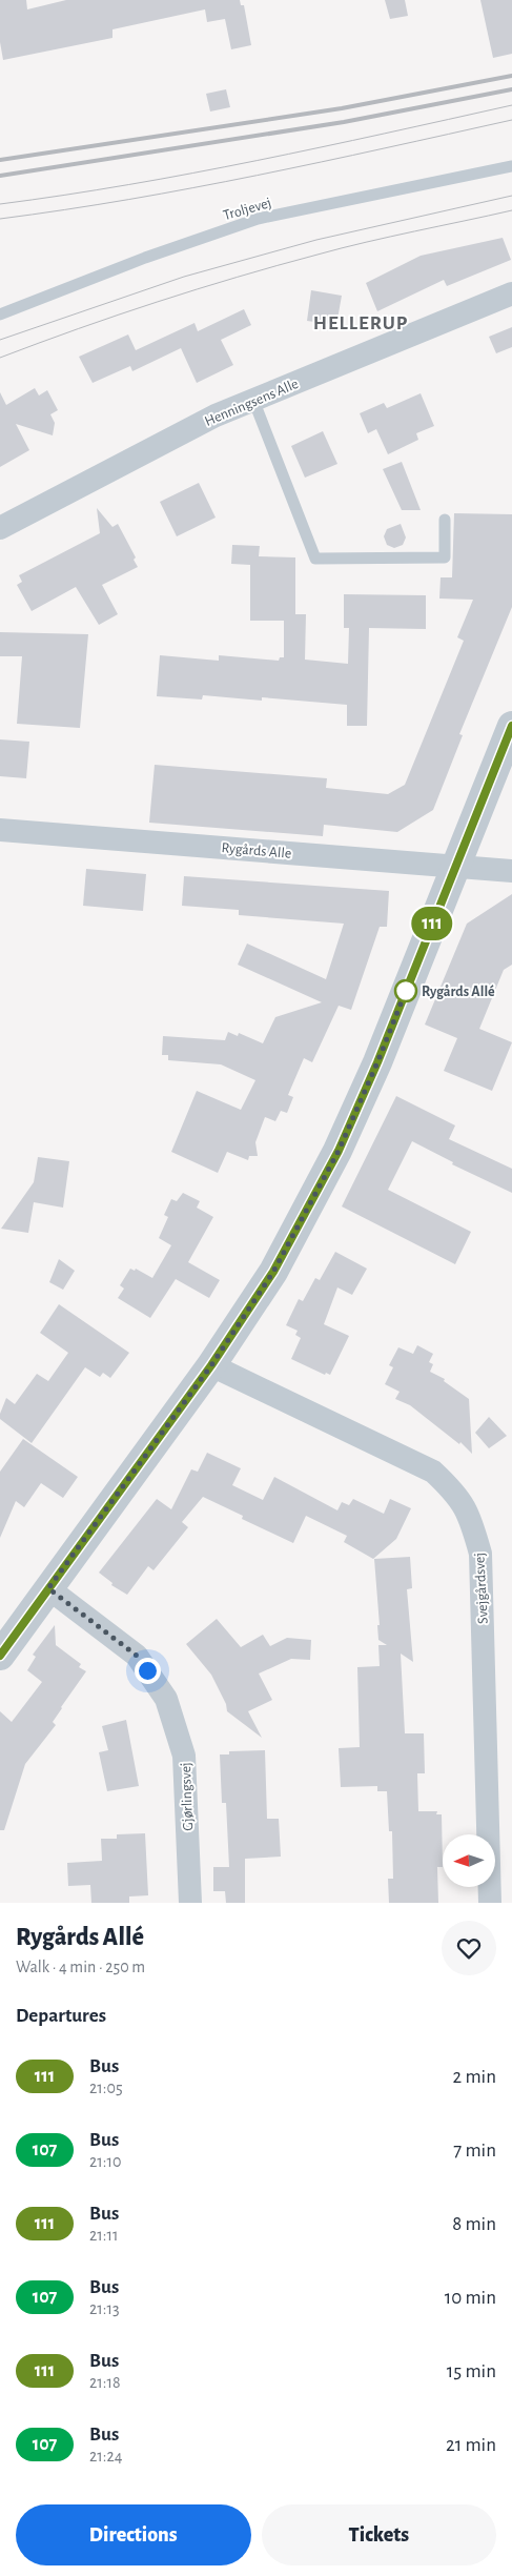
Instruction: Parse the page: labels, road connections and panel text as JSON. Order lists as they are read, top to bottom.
{
  "streets": {
    "street": [
      "Henningsens Alle",
      "Rygårds Alle",
      "Svejgårdsvej",
      "Gjørlingsvej"
    ],
    "lane": ["Troljevej"]
  },
  "districts": ["HELLERUP"],
  "places": ["Rygårds Allé"],
  "lines": ["bus line 111"],
  "north": "left",
  "page": {
    "on_map": "111",
    "heading": [
      ["Rygårds Allé", "Walk · 4 min · 250 m"],
      "Departures"
    ],
    "list": [
      {
        "mark": "111",
        "name": "Bus",
        "note": "21:05",
        "value": "2 min"
      },
      {
        "mark": "107",
        "name": "Bus",
        "note": "21:10",
        "value": "7 min"
      },
      {
        "mark": "111",
        "name": "Bus",
        "note": "21:11",
        "value": "8 min"
      },
      {
        "mark": "107",
        "name": "Bus",
        "note": "21:13",
        "value": "10 min"
      },
      {
        "mark": "111",
        "name": "Bus",
        "note": "21:18",
        "value": "15 min"
      },
      {
        "mark": "107",
        "name": "Bus",
        "note": "21:24",
        "value": "21 min"
      }
    ],
    "buttons": ["Directions", "Tickets"]
  }
}
